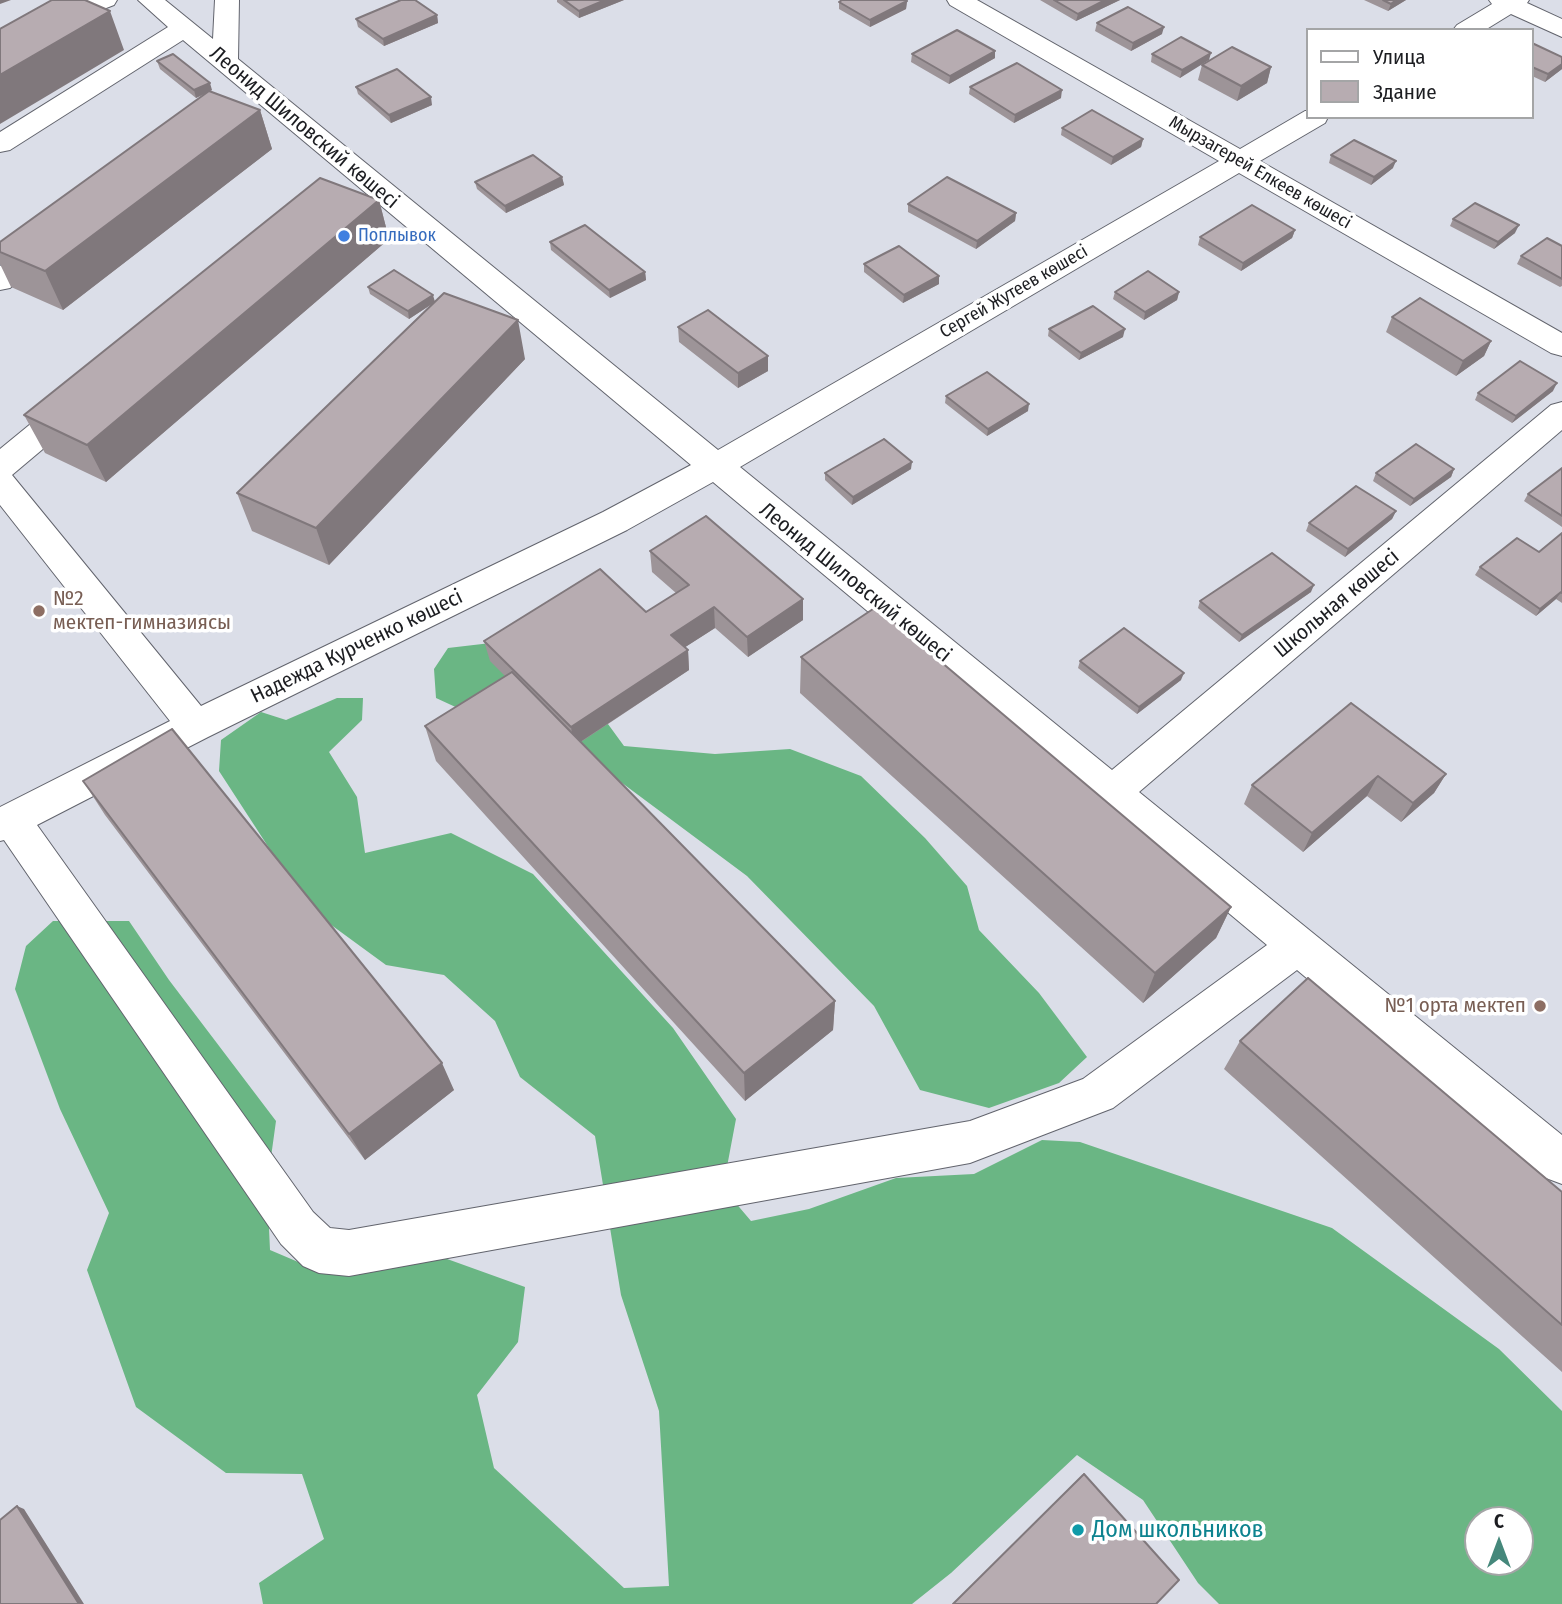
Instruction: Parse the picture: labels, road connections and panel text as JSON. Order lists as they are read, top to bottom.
{
  "streets": {
    "street": [
      "Леонид Шиловский көшесі",
      "Мырзагерей Елкеев көшесі",
      "Сергей Жутеев көшесі",
      "Школьная көшесі",
      "Надежда Курченко көшесі"
    ]
  },
  "crossings": [
    ["Леонид Шиловский көшесі", "Сергей Жутеев көшесі"],
    ["Леонид Шиловский көшесі", "Школьная көшесі"],
    ["Леонид Шиловский көшесі", "Надежда Курченко көшесі"],
    ["Мырзагерей Елкеев көшесі", "Сергей Жутеев көшесі"],
    ["Сергей Жутеев көшесі", "Надежда Курченко көшесі"]
  ],
  "places": [
    "Поплывок",
    "№2 мектеп-гимназиясы",
    "№1 орта мектеп",
    "Дом школьников"
  ],
  "legend": ["Улица", "Здание"],
  "north": "top"
}
